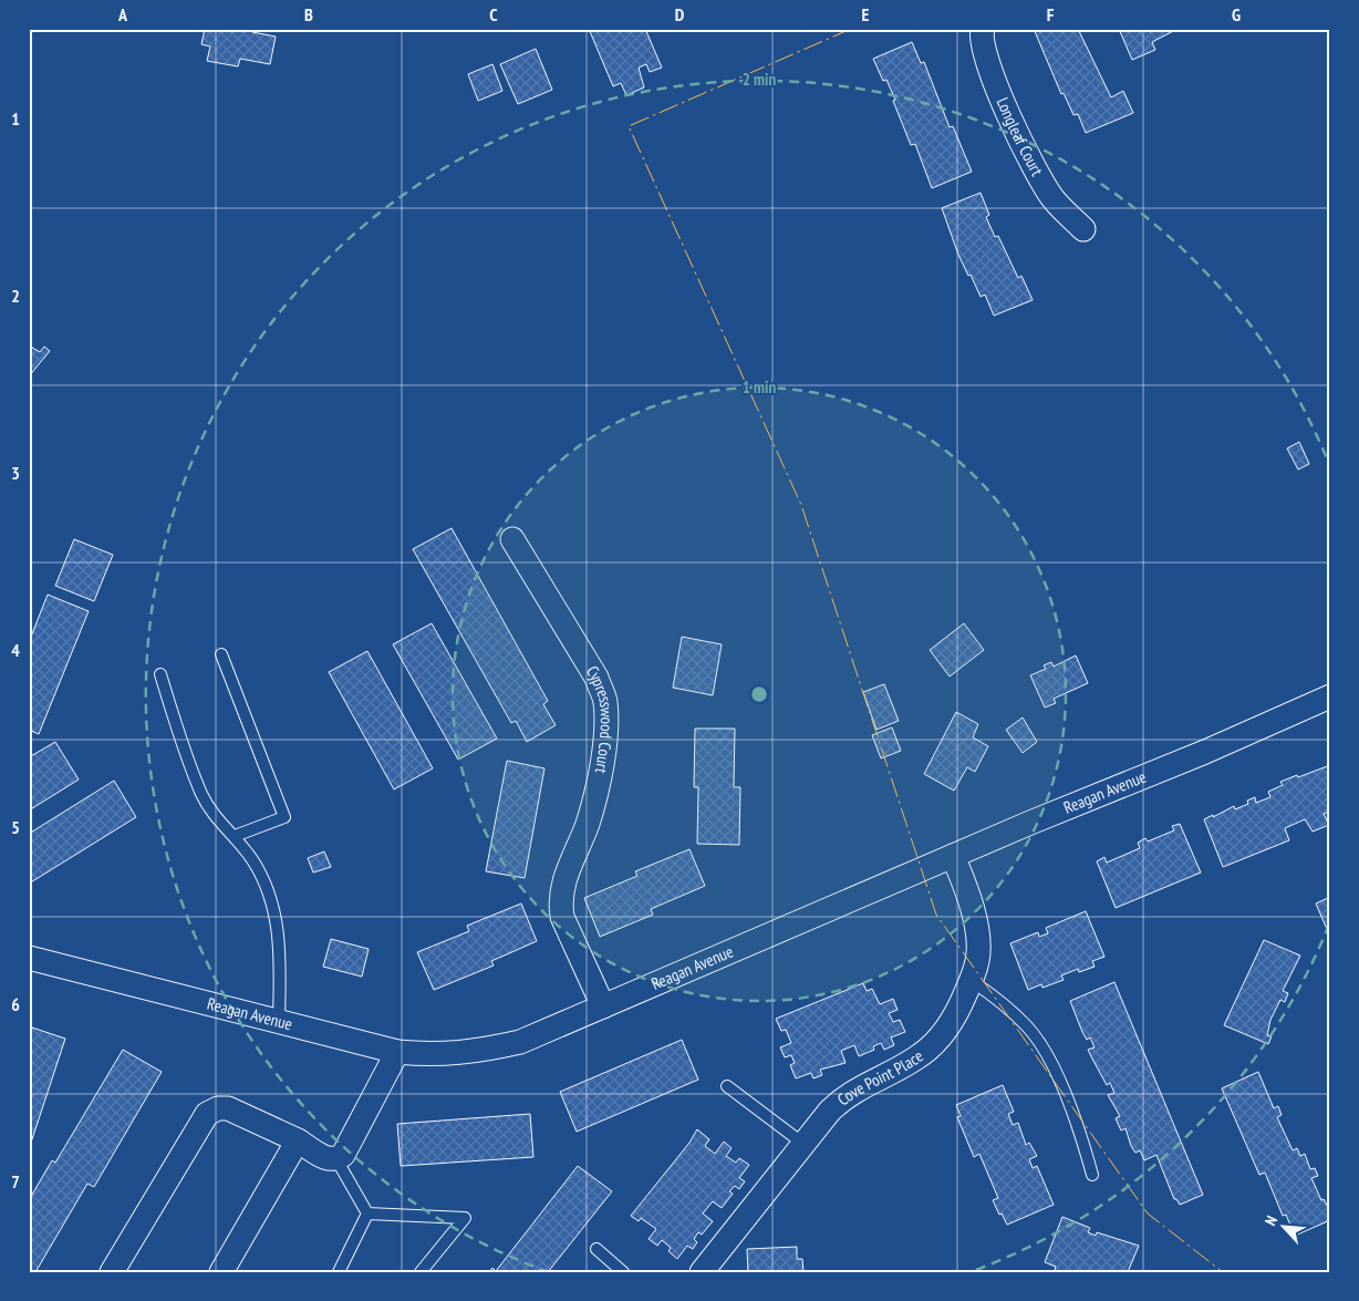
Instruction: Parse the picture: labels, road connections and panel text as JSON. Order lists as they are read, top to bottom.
{
  "streets": {
    "street": [
      "Longleaf Court",
      "Cypresswood Court",
      "Reagan Avenue",
      "Cove Point Place"
    ]
  },
  "crossings": [
    ["Cypresswood Court", "Reagan Avenue"],
    ["Reagan Avenue", "Cove Point Place"]
  ],
  "north": "top left",
  "grid": {
    "columns": [
      "A",
      "B",
      "C",
      "D",
      "E",
      "F",
      "G"
    ],
    "rows": [
      "1",
      "2",
      "3",
      "4",
      "5",
      "6",
      "7"
    ]
  },
  "rings": ["2 min", "1 min"]
}
